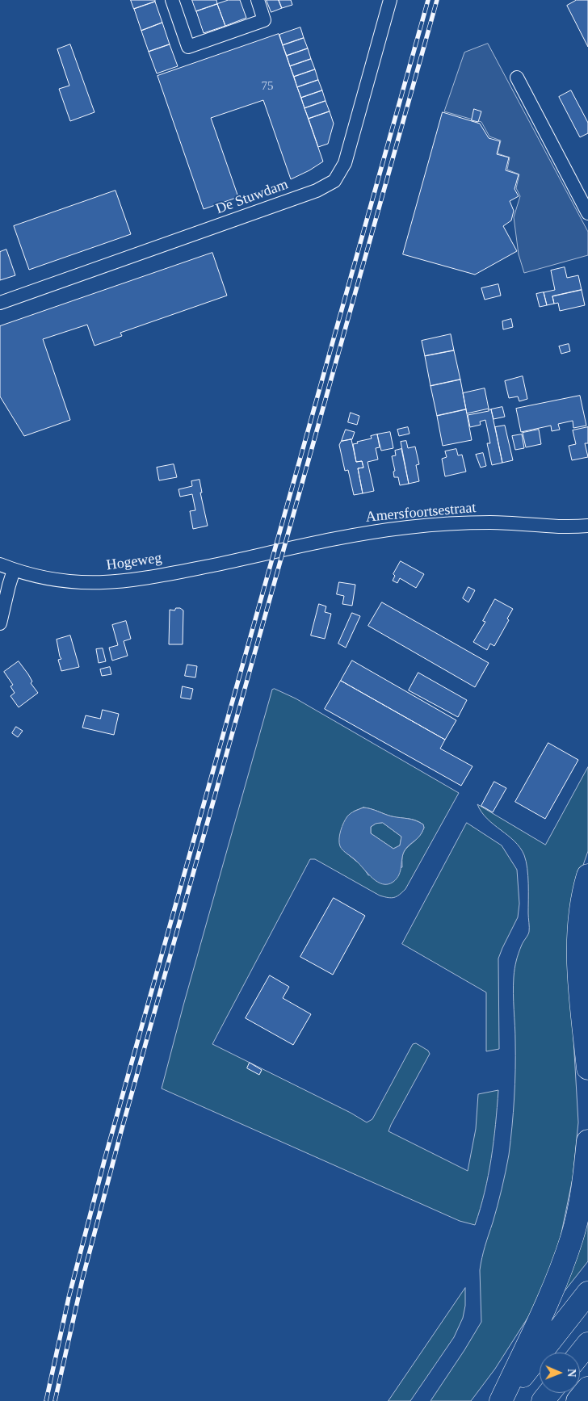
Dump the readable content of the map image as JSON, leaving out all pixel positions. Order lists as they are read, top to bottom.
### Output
{
  "streets": {
    "street": ["De Stuwdam", "Amersfoortsestraat", "Hogeweg"]
  },
  "crossings": [
    ["Amersfoortsestraat", "Hogeweg"]
  ],
  "house_numbers": ["75"],
  "north": "right"
}
